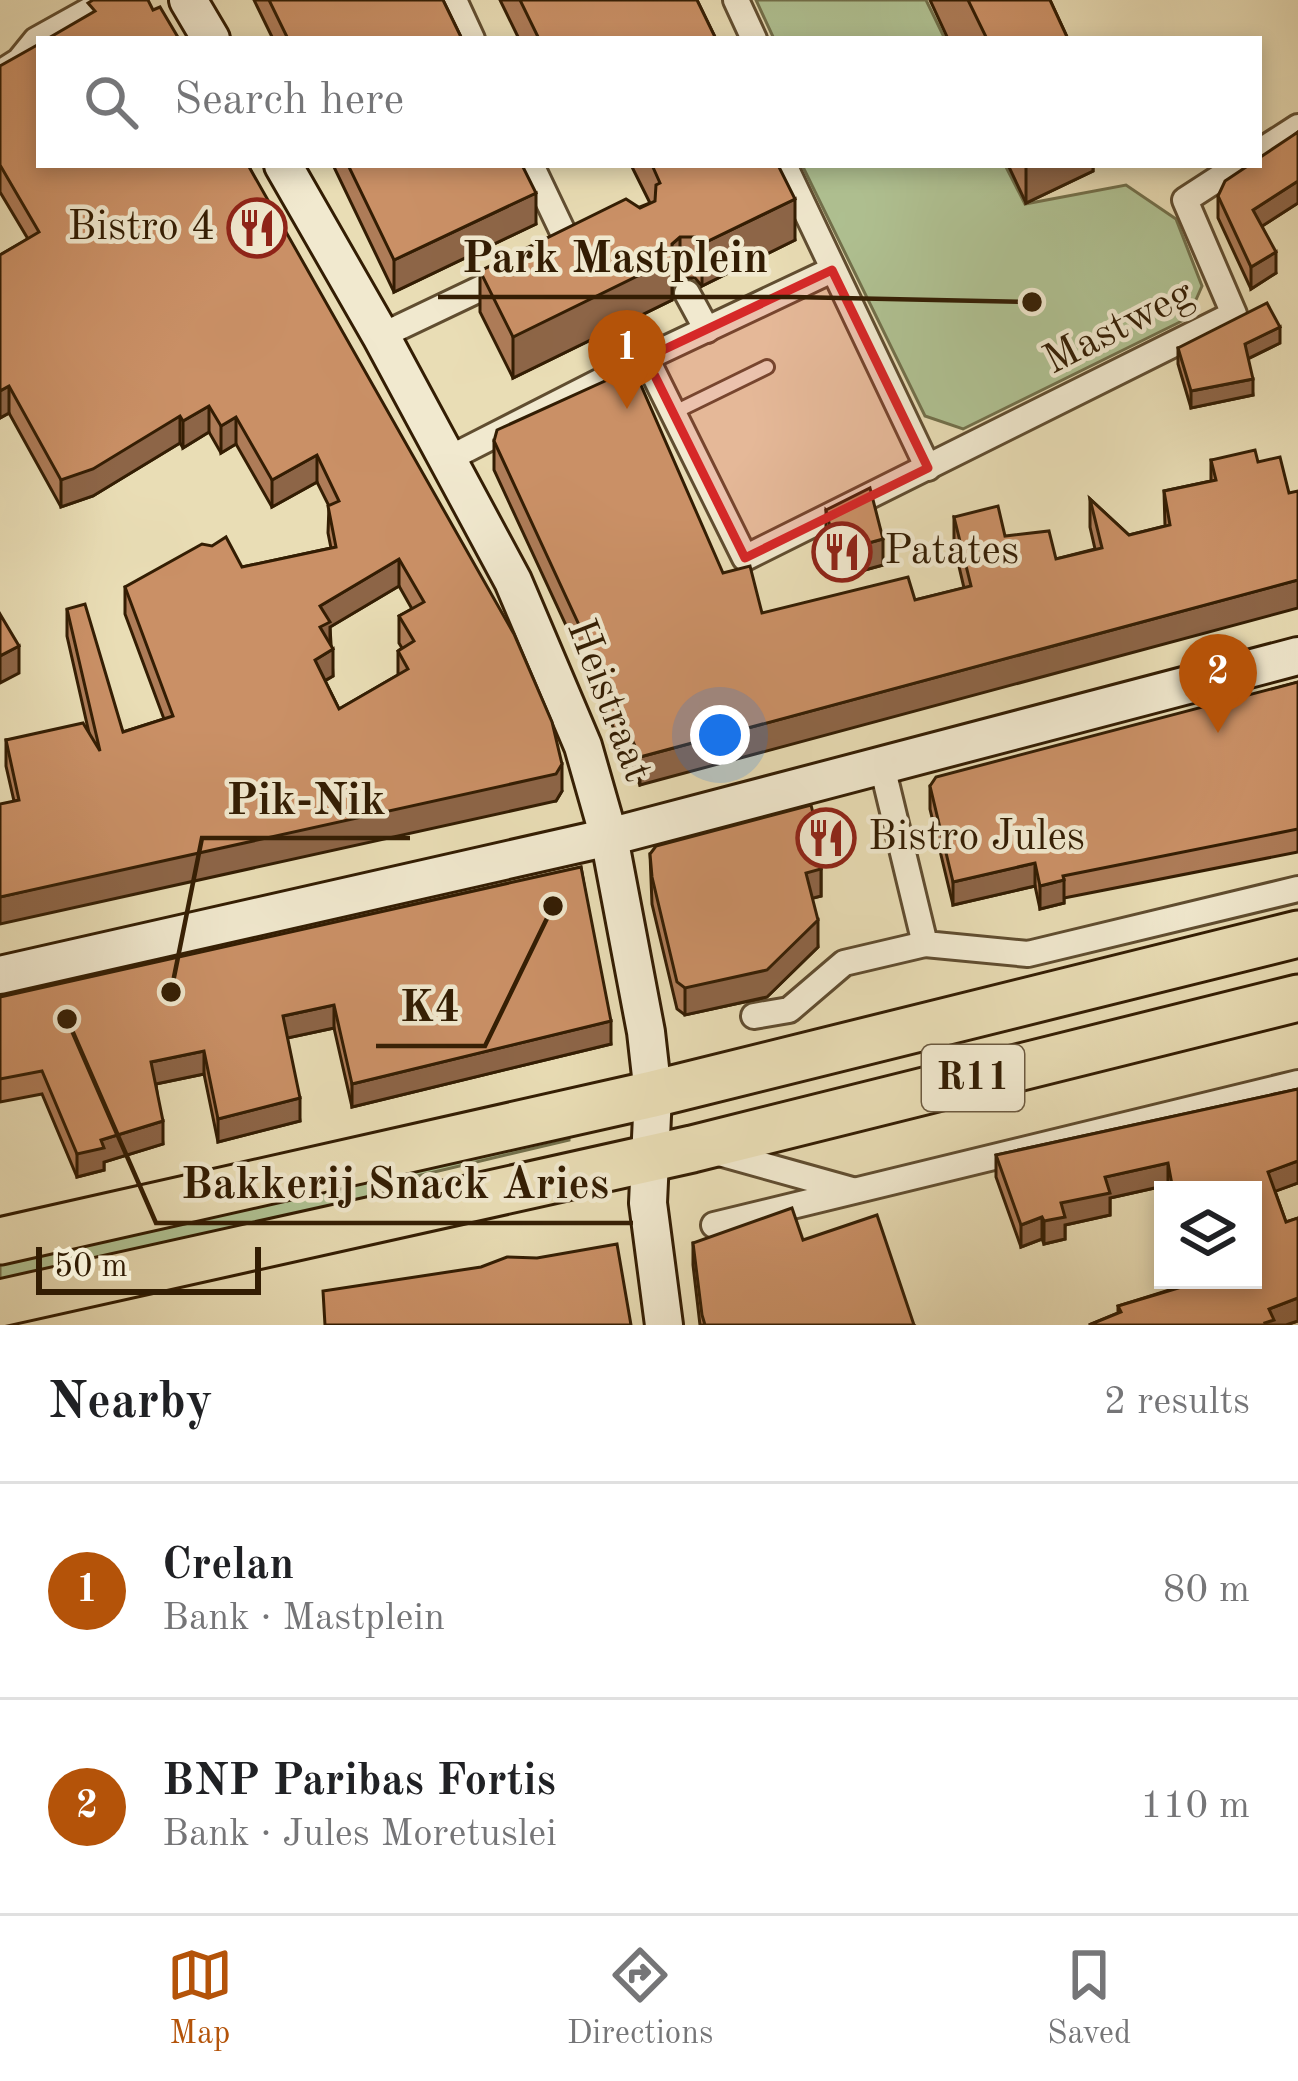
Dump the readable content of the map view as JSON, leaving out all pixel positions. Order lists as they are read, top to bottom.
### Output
{
  "streets": {
    "highway": ["R11"],
    "street": ["Mastweg", "Heistraat"]
  },
  "crossings": [
    ["Heistraat", "R11"]
  ],
  "places": {
    "restaurant": ["Bistro 4", "Patates", "Bistro Jules"],
    "other": [
      "Park Mastplein",
      "K4",
      "Pik-Nik",
      "Bakkerij Snack Aries"
    ]
  },
  "scale_bar": "50 m",
  "page": {
    "search": "Search here",
    "pins": ["1", "2"],
    "scale": "50 m",
    "heading": ["Nearby", "2 results"],
    "list": [
      {
        "mark": "1",
        "name": "Crelan",
        "note": "Bank · Mastplein",
        "value": "80 m"
      },
      {
        "mark": "2",
        "name": "BNP Paribas Fortis",
        "note": "Bank · Jules Moretuslei",
        "value": "110 m"
      }
    ],
    "nav": ["Map", "Directions", "Saved"]
  }
}
